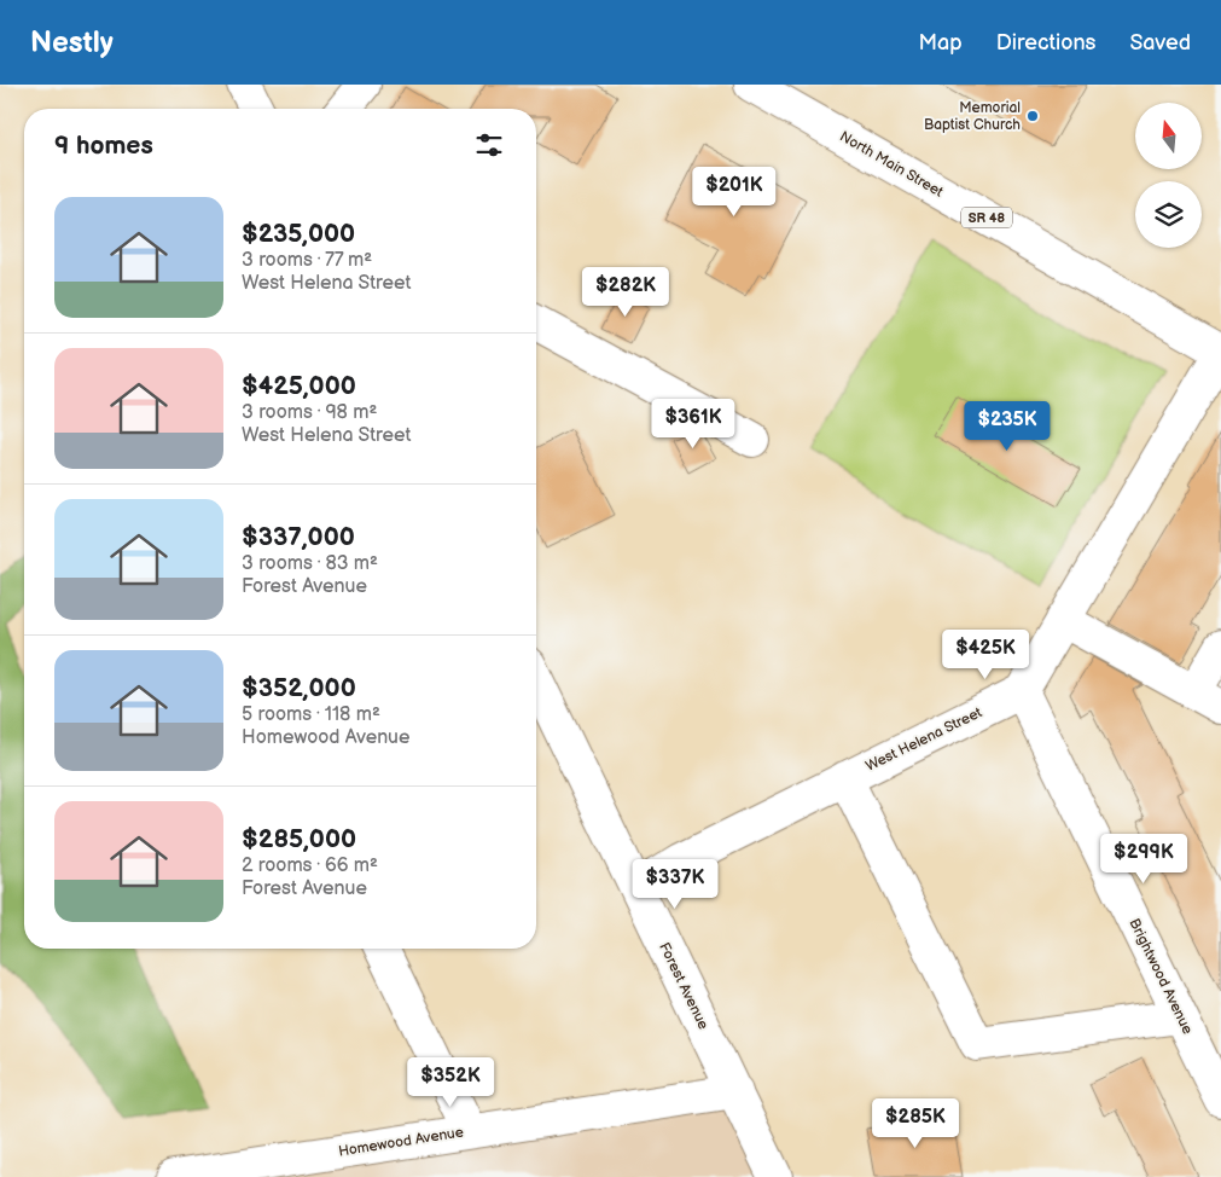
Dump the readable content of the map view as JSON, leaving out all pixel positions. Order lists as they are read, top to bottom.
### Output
{
  "streets": {
    "street": [
      "North Main Street",
      "SR 48",
      "West Helena Street",
      "Brightwood Avenue",
      "Forest Avenue",
      "Homewood Avenue"
    ]
  },
  "crossings": [
    ["West Helena Street", "Brightwood Avenue"],
    ["West Helena Street", "Forest Avenue"],
    ["Forest Avenue", "Homewood Avenue"]
  ],
  "places": ["Memorial Baptist Church"],
  "north": "top",
  "page": {
    "header": "Nestly",
    "nav": ["Map", "Directions", "Saved"],
    "heading": "9 homes",
    "price": [
      "$201K",
      "$282K",
      "$361K",
      "$235K",
      "$425K",
      "$299K",
      "$337K",
      "$352K",
      "$285K"
    ],
    "list": [
      {
        "name": "$235,000",
        "note": "3 rooms · 77 m² · West Helena Street"
      },
      {
        "name": "$425,000",
        "note": "3 rooms · 98 m² · West Helena Street"
      },
      {
        "name": "$337,000",
        "note": "3 rooms · 83 m² · Forest Avenue"
      },
      {
        "name": "$352,000",
        "note": "5 rooms · 118 m² · Homewood Avenue"
      },
      {
        "name": "$285,000",
        "note": "2 rooms · 66 m² · Forest Avenue"
      }
    ]
  }
}
